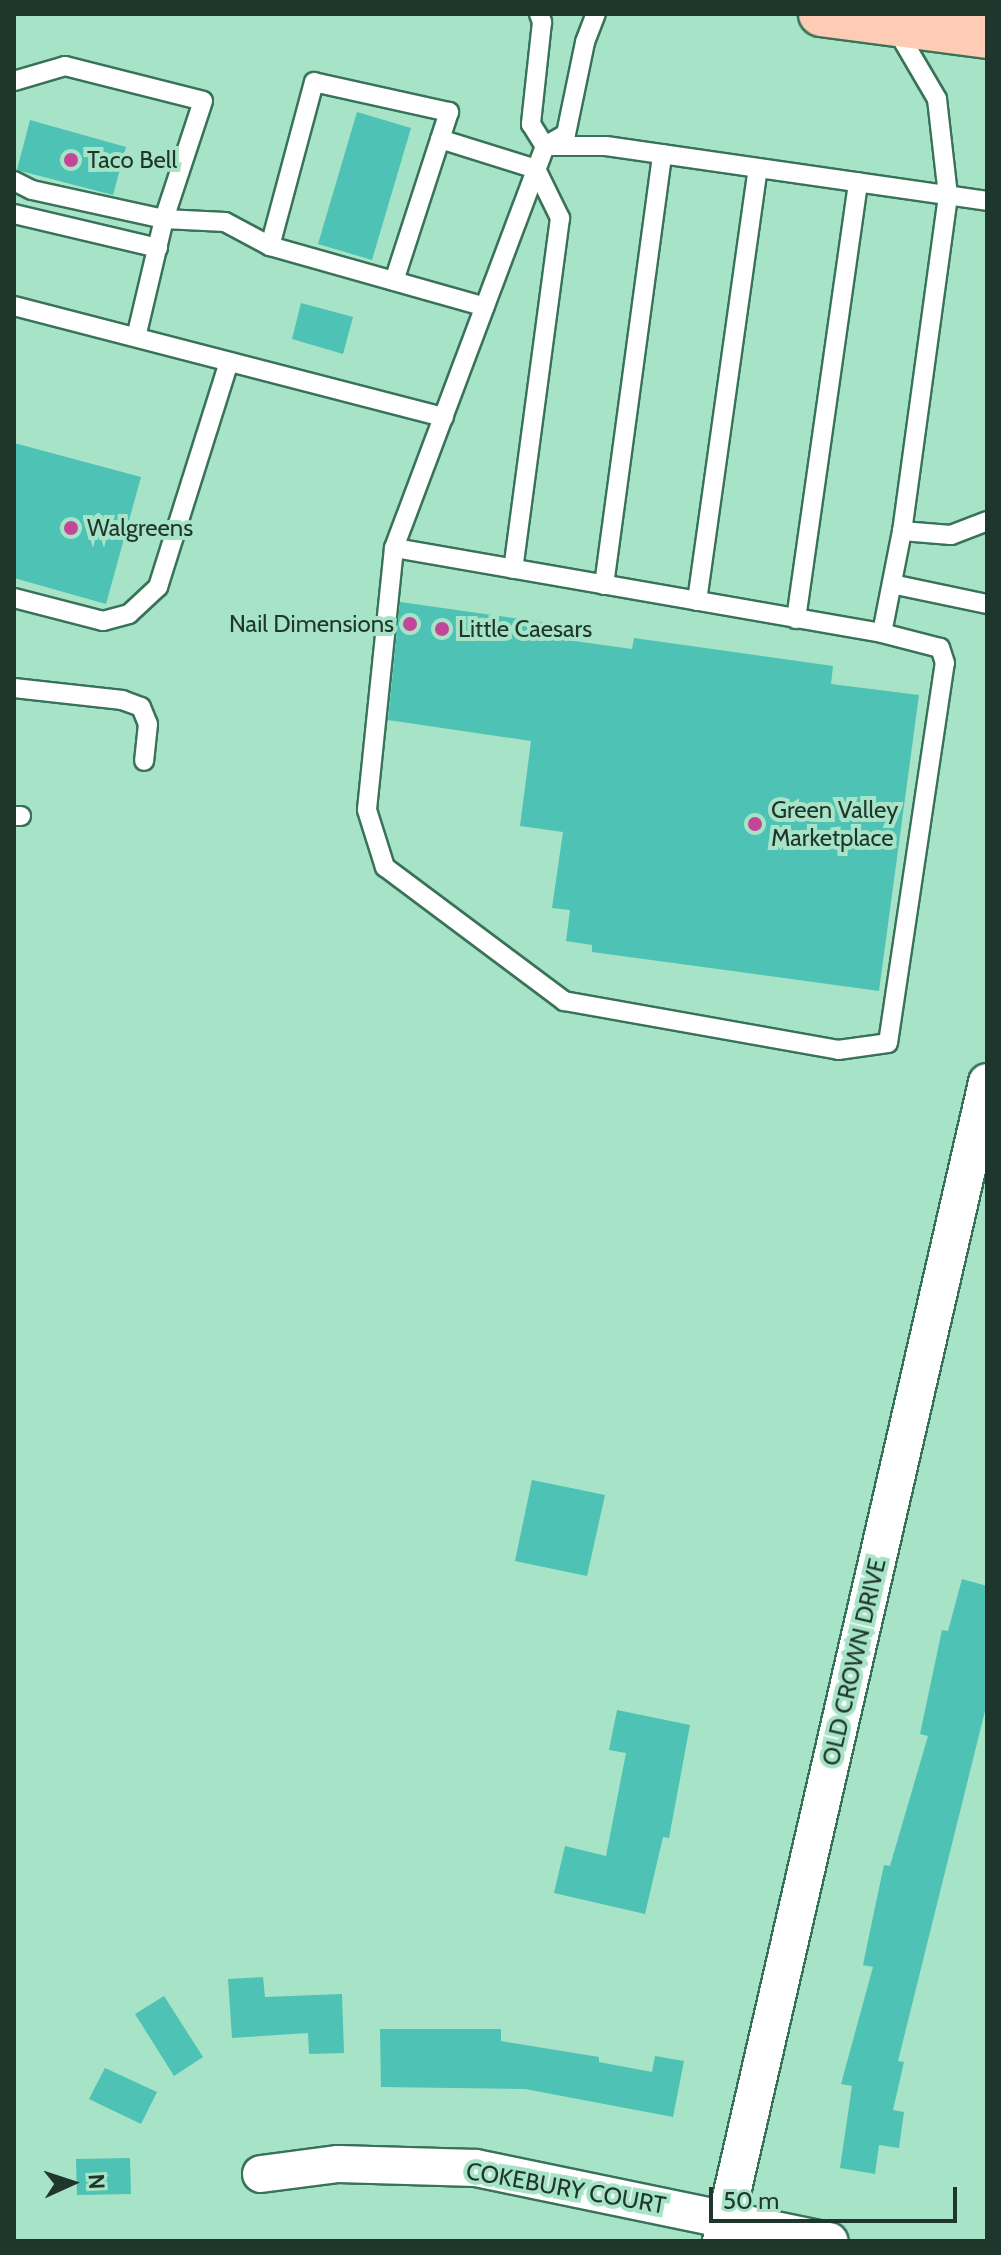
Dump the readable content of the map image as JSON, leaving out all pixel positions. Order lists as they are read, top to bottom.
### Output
{
  "streets": {
    "street": ["OLD CROWN DRIVE", "COKEBURY COURT"]
  },
  "crossings": [
    ["OLD CROWN DRIVE", "COKEBURY COURT"]
  ],
  "places": [
    "Taco Bell",
    "Walgreens",
    "Nail Dimensions",
    "Little Caesars",
    "Green Valley Marketplace"
  ],
  "scale_bar": "50 m",
  "north": "right"
}
